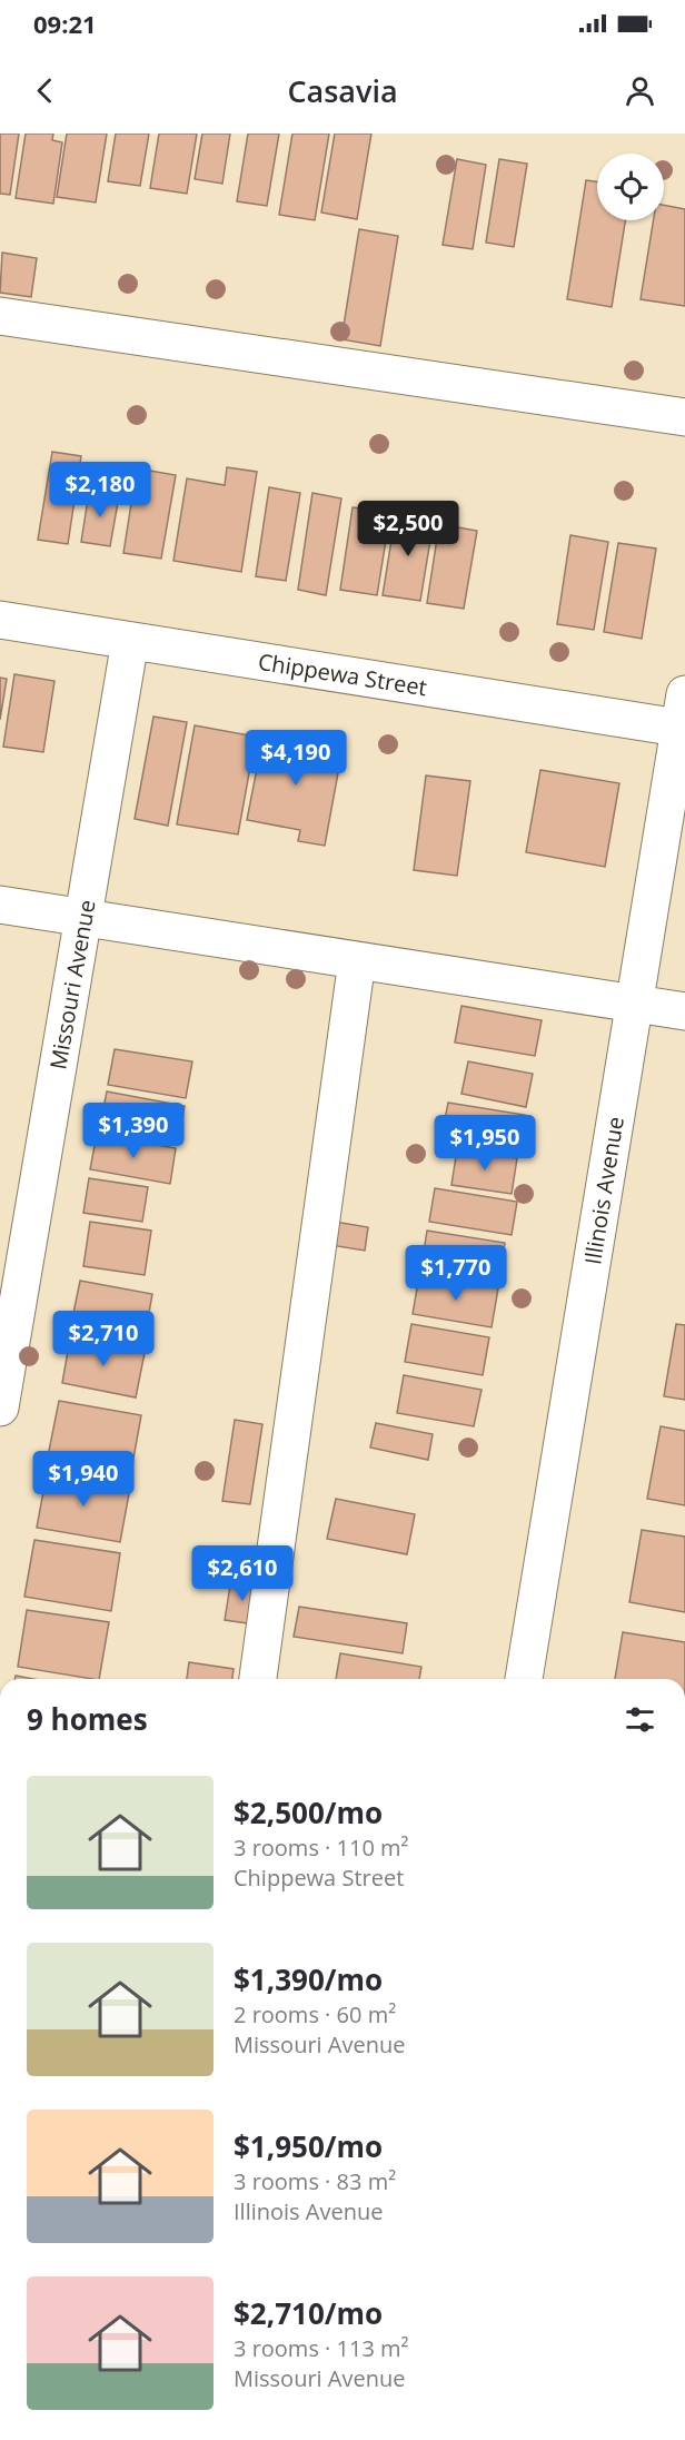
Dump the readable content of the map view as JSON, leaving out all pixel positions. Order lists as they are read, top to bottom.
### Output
{
  "streets": {
    "street": ["Chippewa Street", "Missouri Avenue", "Illinois Avenue"]
  },
  "crossings": [
    ["Chippewa Street", "Missouri Avenue"],
    ["Chippewa Street", "Illinois Avenue"]
  ],
  "page": {
    "status": "09:21",
    "header": "Casavia",
    "price": [
      "$2,180",
      "$2,500",
      "$4,190",
      "$1,390",
      "$1,950",
      "$1,770",
      "$2,710",
      "$1,940",
      "$2,610"
    ],
    "heading": "9 homes",
    "list": [
      {
        "name": "$2,500/mo",
        "note": "3 rooms · 110 m² · Chippewa Street"
      },
      {
        "name": "$1,390/mo",
        "note": "2 rooms · 60 m² · Missouri Avenue"
      },
      {
        "name": "$1,950/mo",
        "note": "3 rooms · 83 m² · Illinois Avenue"
      },
      {
        "name": "$2,710/mo",
        "note": "3 rooms · 113 m² · Missouri Avenue"
      }
    ]
  }
}
